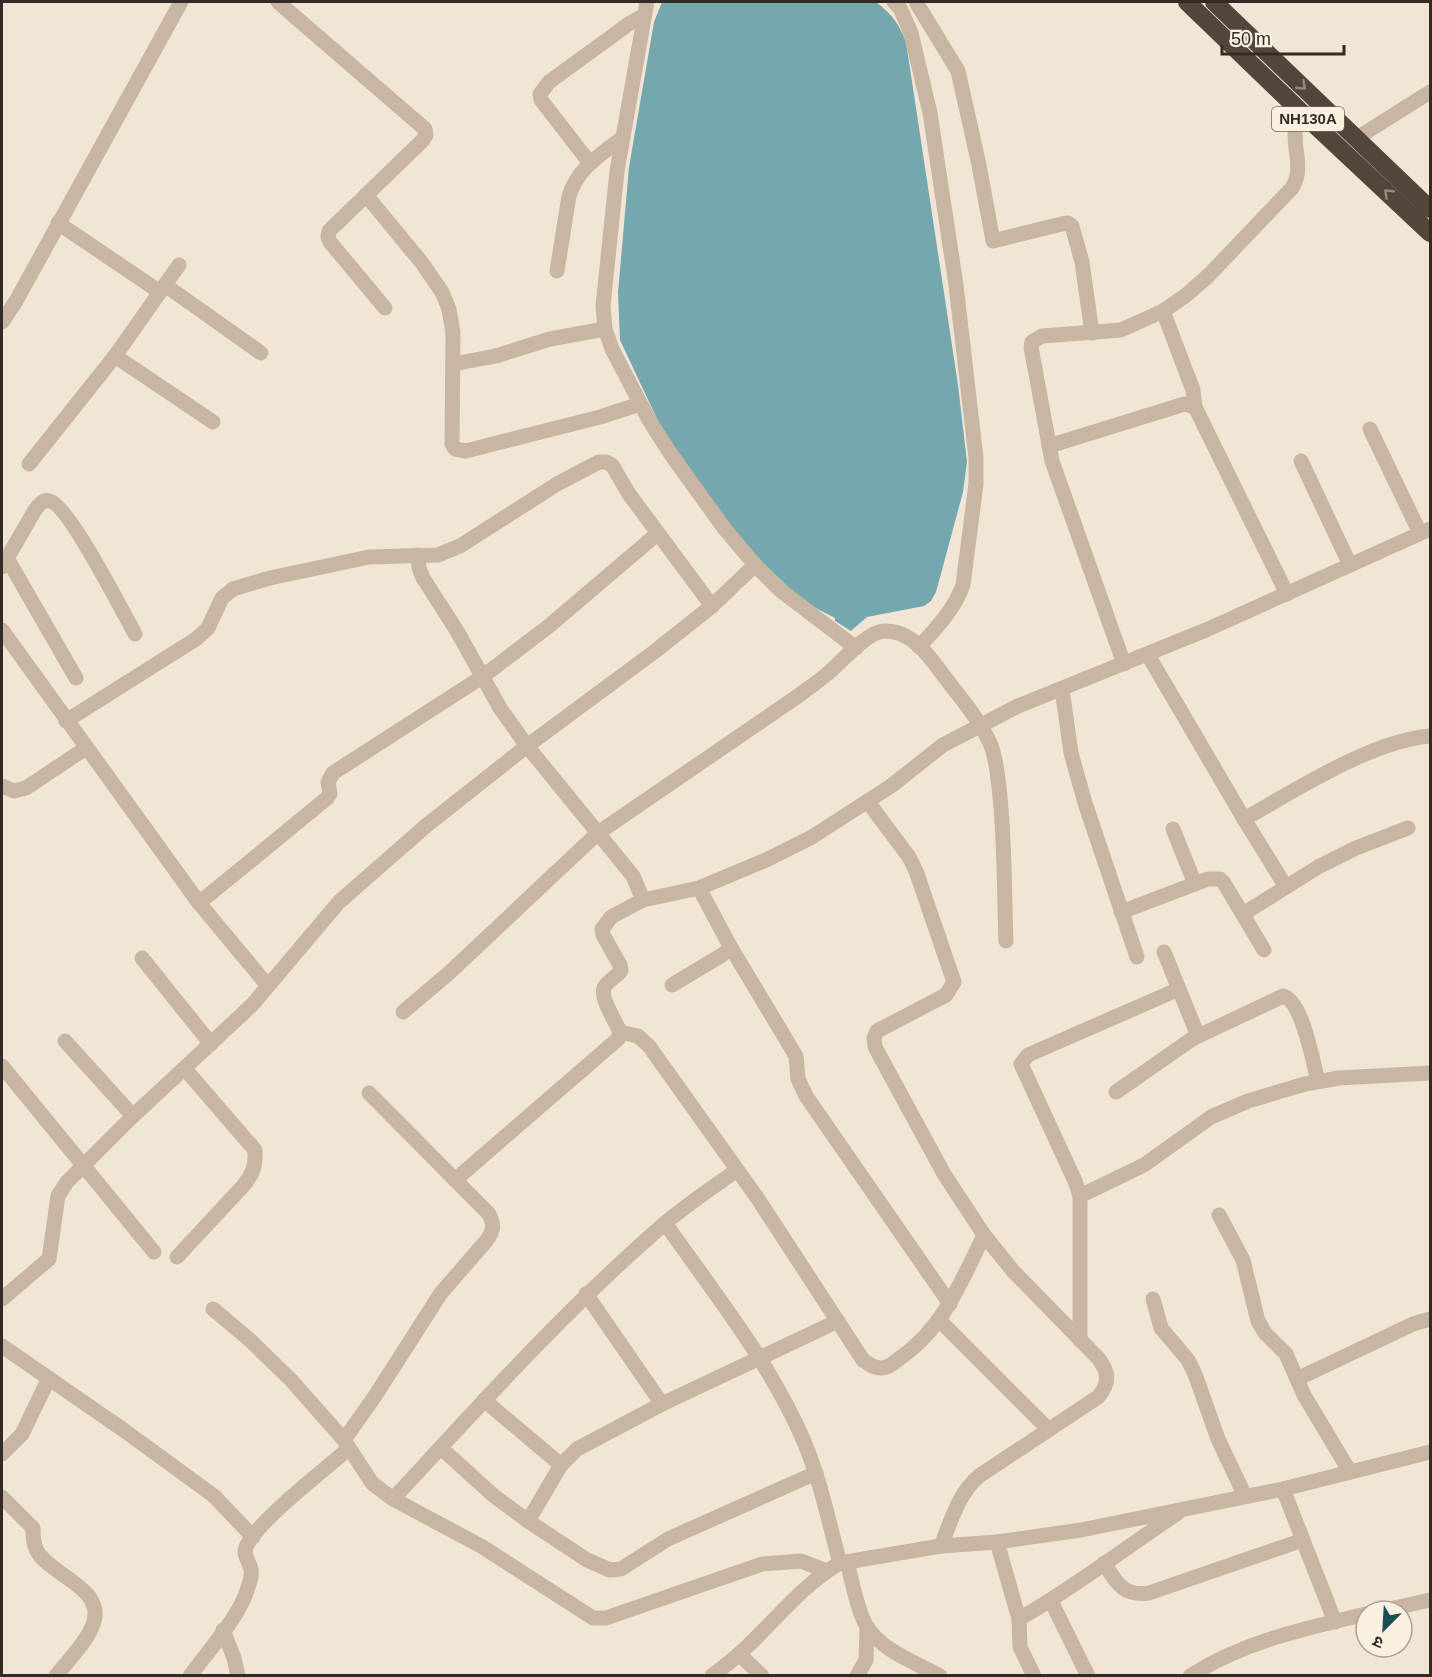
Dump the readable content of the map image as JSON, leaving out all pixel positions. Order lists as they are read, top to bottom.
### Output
{
  "streets": {
    "highway": ["NH130A"]
  },
  "scale_bar": "50 m",
  "north": "bottom left"
}
